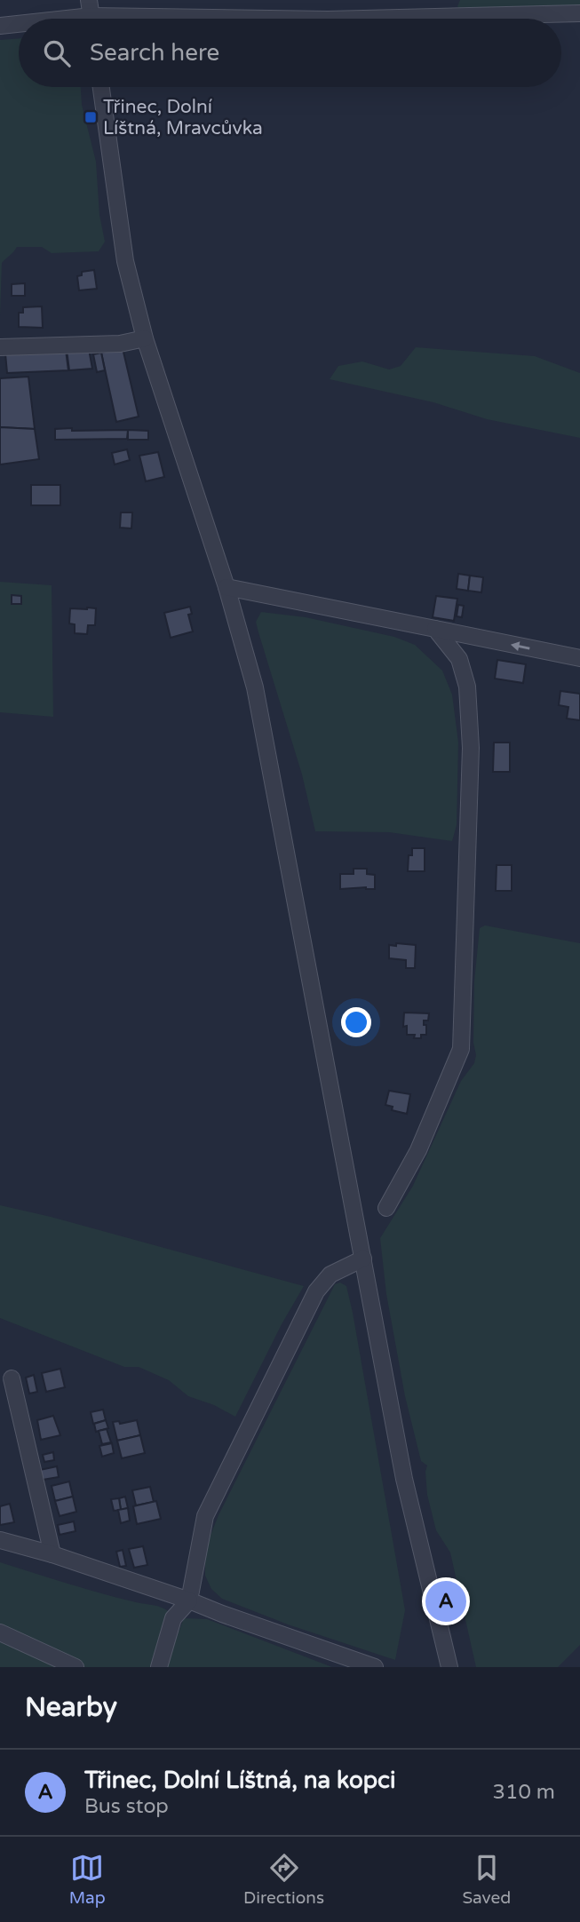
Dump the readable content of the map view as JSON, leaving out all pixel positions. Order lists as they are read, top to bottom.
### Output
{
  "places": {
    "transit": ["Třinec, Dolní Líštná, Mravcůvka"]
  },
  "page": {
    "search": "Search here",
    "pins": "A",
    "heading": "Nearby",
    "list": [
      {
        "mark": "A",
        "name": "Třinec, Dolní Líštná, na kopci",
        "note": "Bus stop",
        "value": "310 m"
      }
    ],
    "nav": ["Map", "Directions", "Saved"]
  }
}
